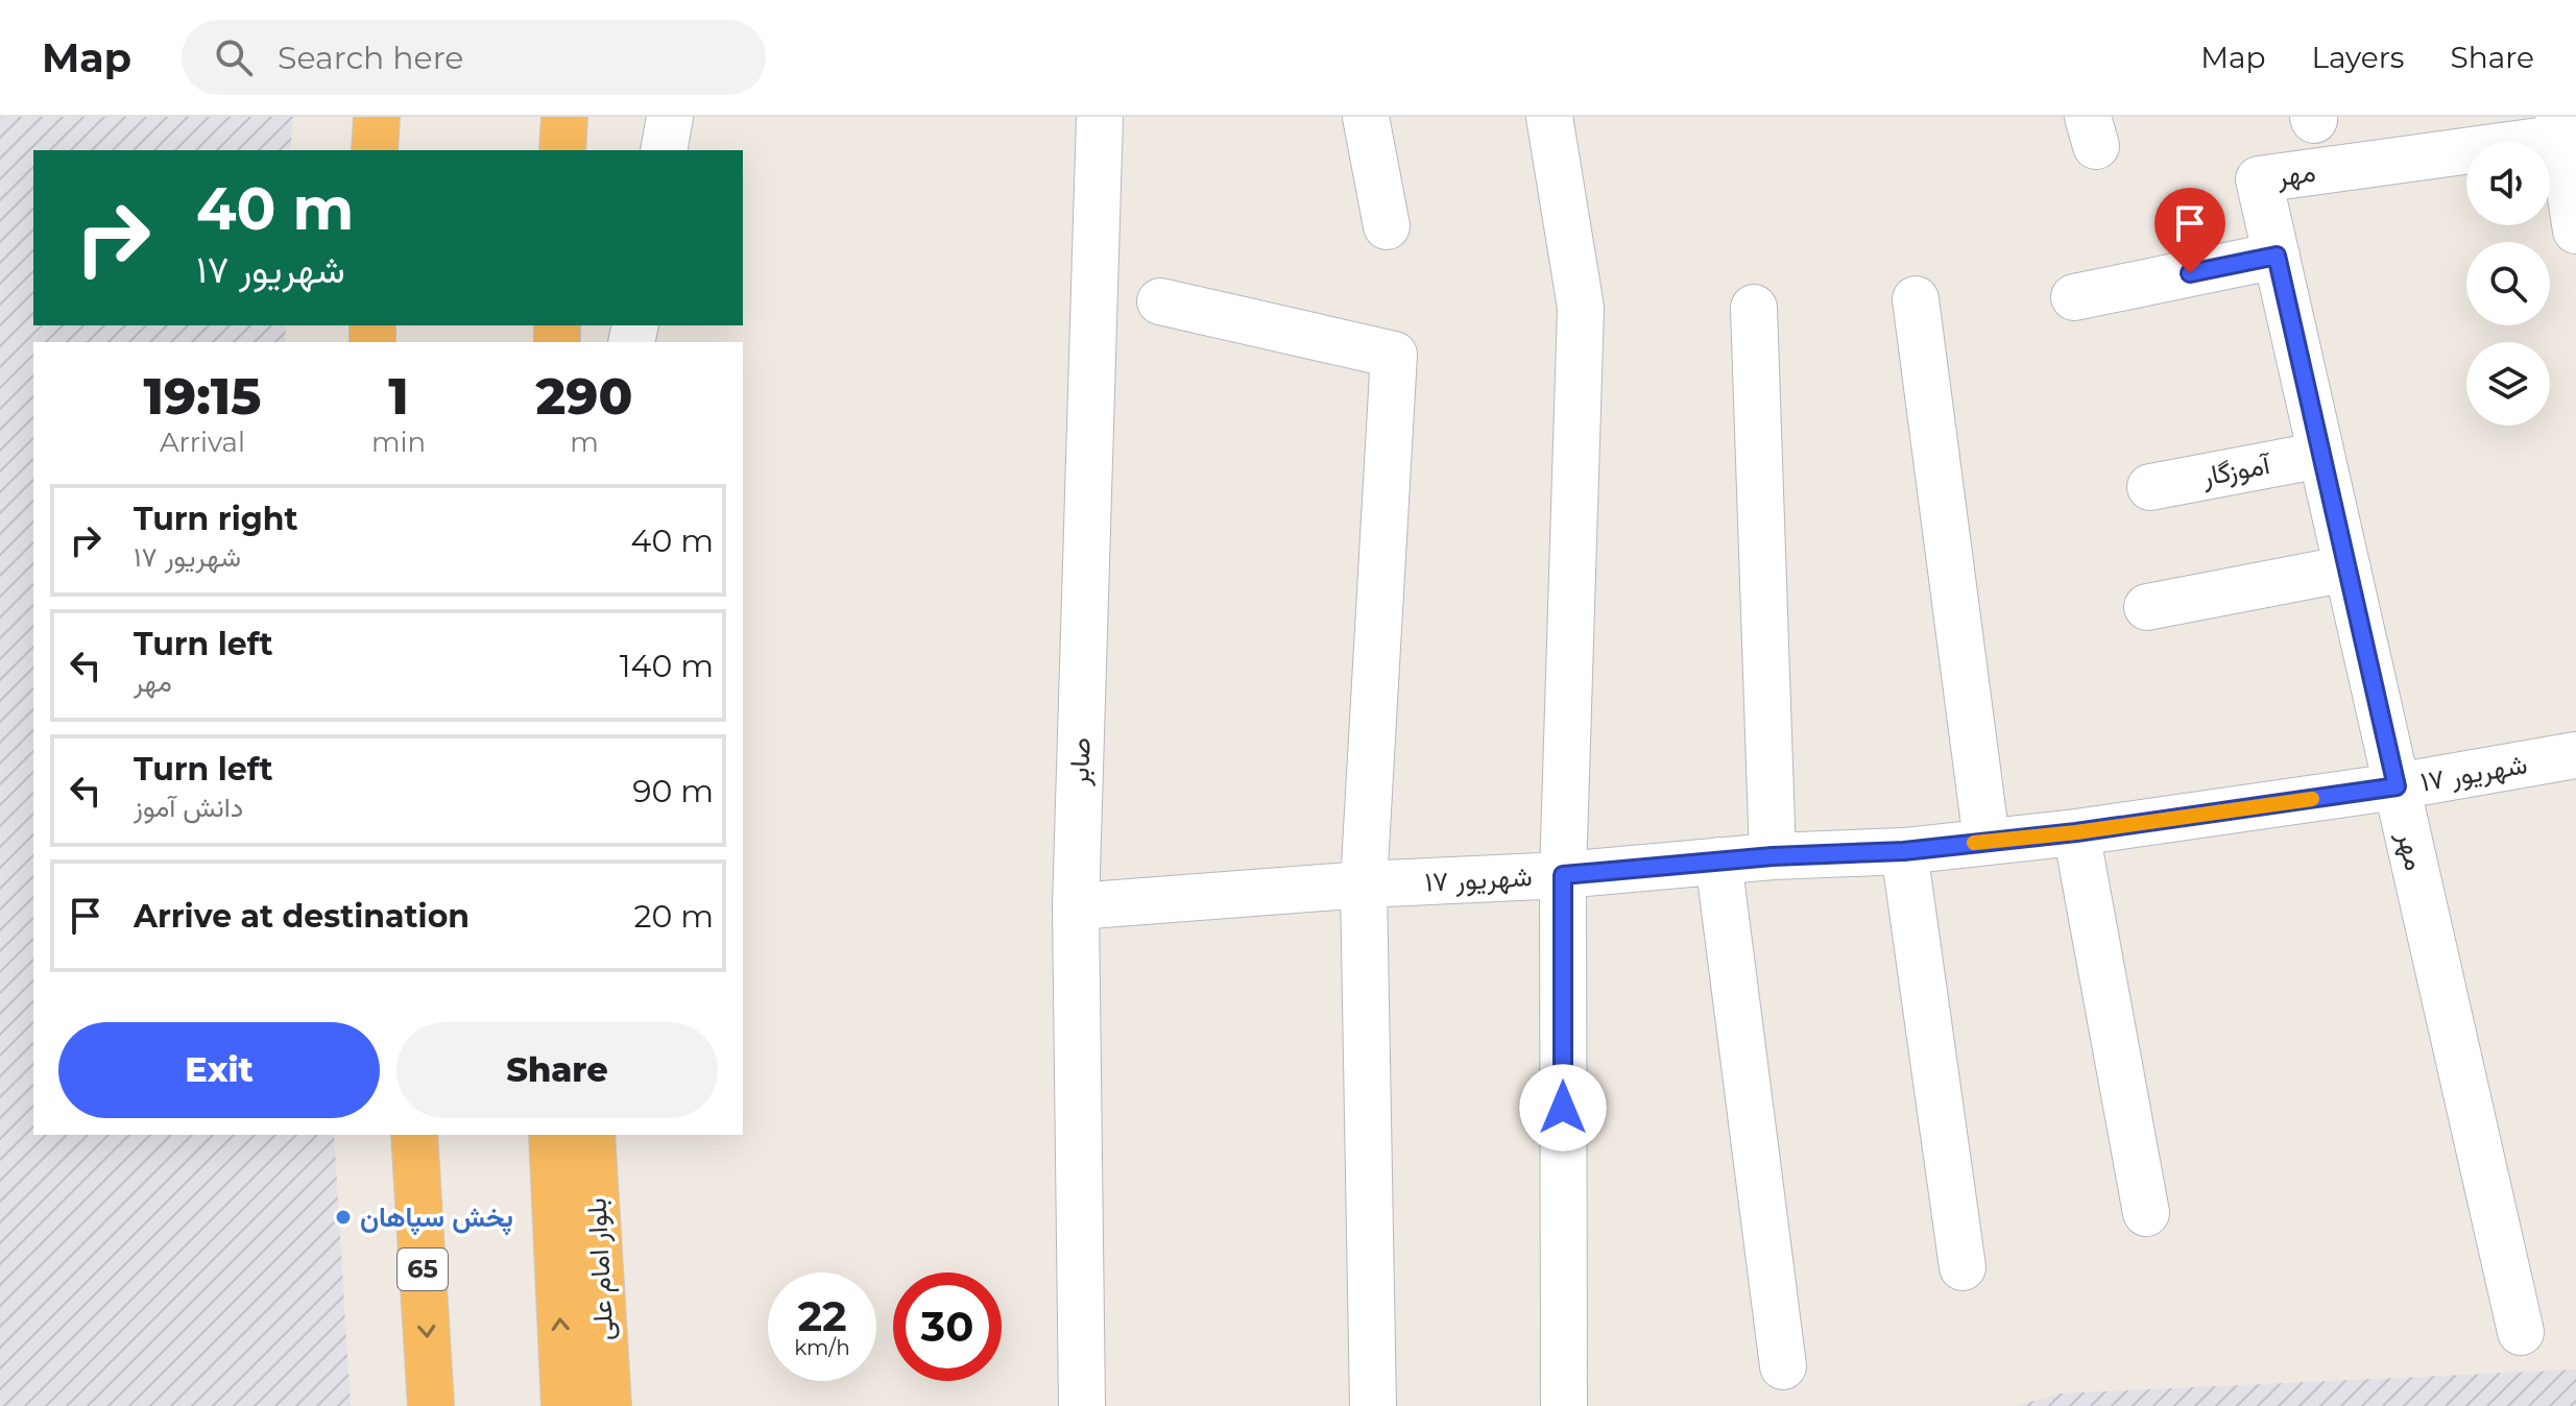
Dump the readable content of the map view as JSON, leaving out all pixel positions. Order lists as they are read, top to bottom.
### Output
{
  "streets": {
    "highway": ["65", "بلوار امام علی"],
    "street": [
      "مهر",
      "آموزگار",
      "صابر",
      "۱۷ شهریور"
    ]
  },
  "crossings": [
    ["مهر", "آموزگار"],
    ["مهر", "۱۷ شهریور"],
    ["صابر", "۱۷ شهریور"]
  ],
  "places": ["پخش سپاهان"],
  "page": {
    "header": "Map",
    "search": "Search here",
    "nav": ["Map", "Layers", "Share"],
    "turn": ["40 m", "۱۷ شهریور"],
    "eta": [
      "19:15",
      "Arrival",
      "1",
      "min",
      "290",
      "m"
    ],
    "list": [
      {
        "name": "Turn right",
        "note": "۱۷ شهریور",
        "value": "40 m"
      },
      {
        "name": "Turn left",
        "note": "مهر",
        "value": "140 m"
      },
      {
        "name": "Turn left",
        "note": "دانش آموز",
        "value": "90 m"
      },
      {
        "name": "Arrive at destination",
        "value": "20 m"
      }
    ],
    "buttons": ["Exit", "Share"],
    "speed": "22 km/h",
    "limit": "30"
  }
}
